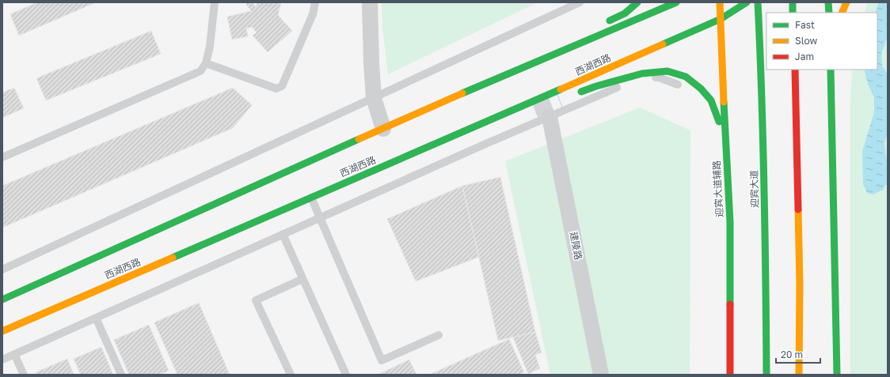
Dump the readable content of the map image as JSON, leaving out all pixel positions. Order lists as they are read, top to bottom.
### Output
{
  "streets": {
    "main road": ["西湖西路", "迎宾大道辅路", "迎宾大道"],
    "street": ["建陵路"]
  },
  "crossings": [
    ["西湖西路", "迎宾大道辅路"]
  ],
  "legend": ["Fast", "Slow", "Jam"],
  "scale_bar": "20 m"
}
